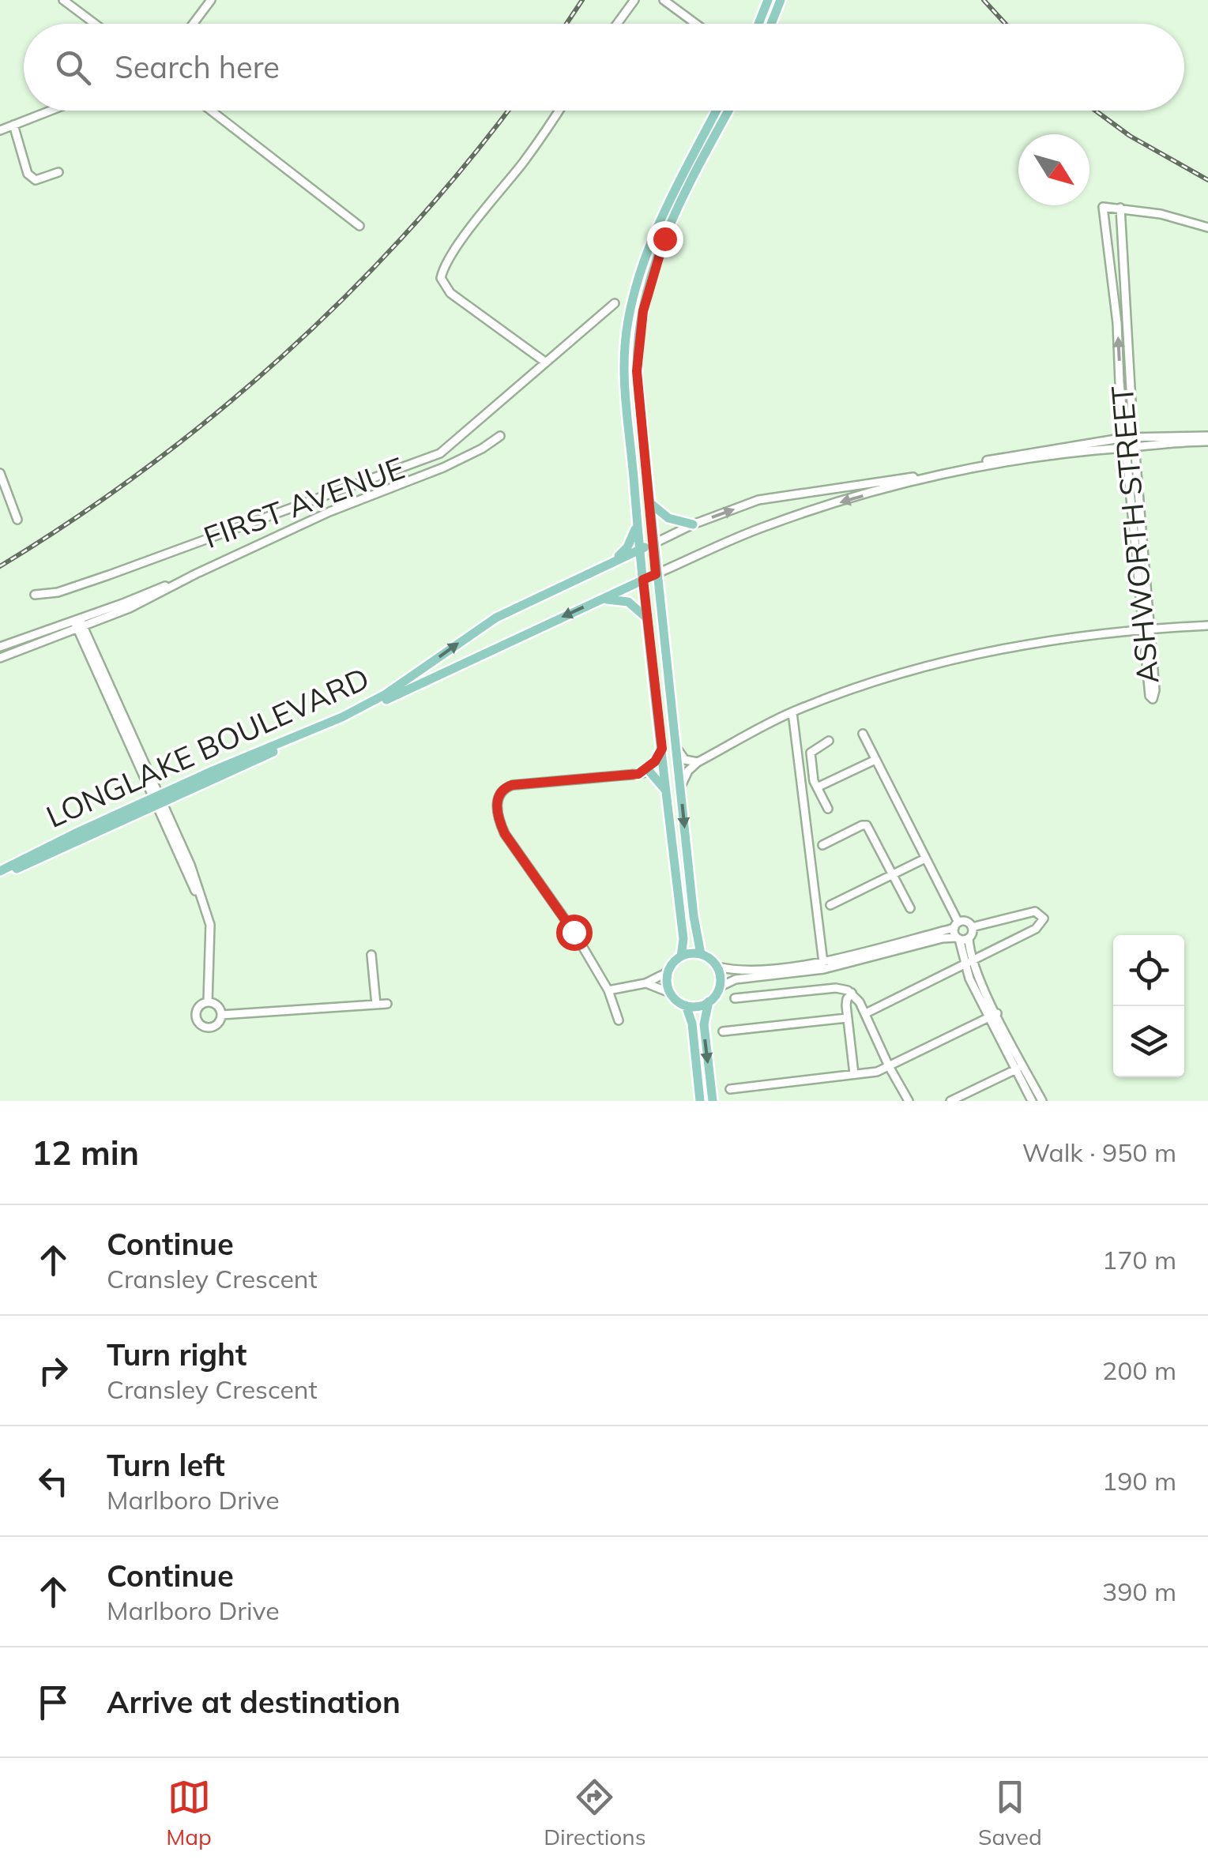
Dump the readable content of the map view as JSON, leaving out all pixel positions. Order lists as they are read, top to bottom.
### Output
{
  "streets": {
    "main road": ["LONGLAKE BOULEVARD"],
    "street": ["FIRST AVENUE", "ASHWORTH STREET"]
  },
  "north": "bottom right",
  "page": {
    "search": "Search here",
    "heading": ["12 min", "Walk · 950 m"],
    "list": [
      ["Continue", "Cransley Crescent", "170 m"],
      ["Turn right", "Cransley Crescent", "200 m"],
      ["Turn left", "Marlboro Drive", "190 m"],
      ["Continue", "Marlboro Drive", "390 m"],
      "Arrive at destination"
    ],
    "nav": ["Map", "Directions", "Saved"]
  }
}
